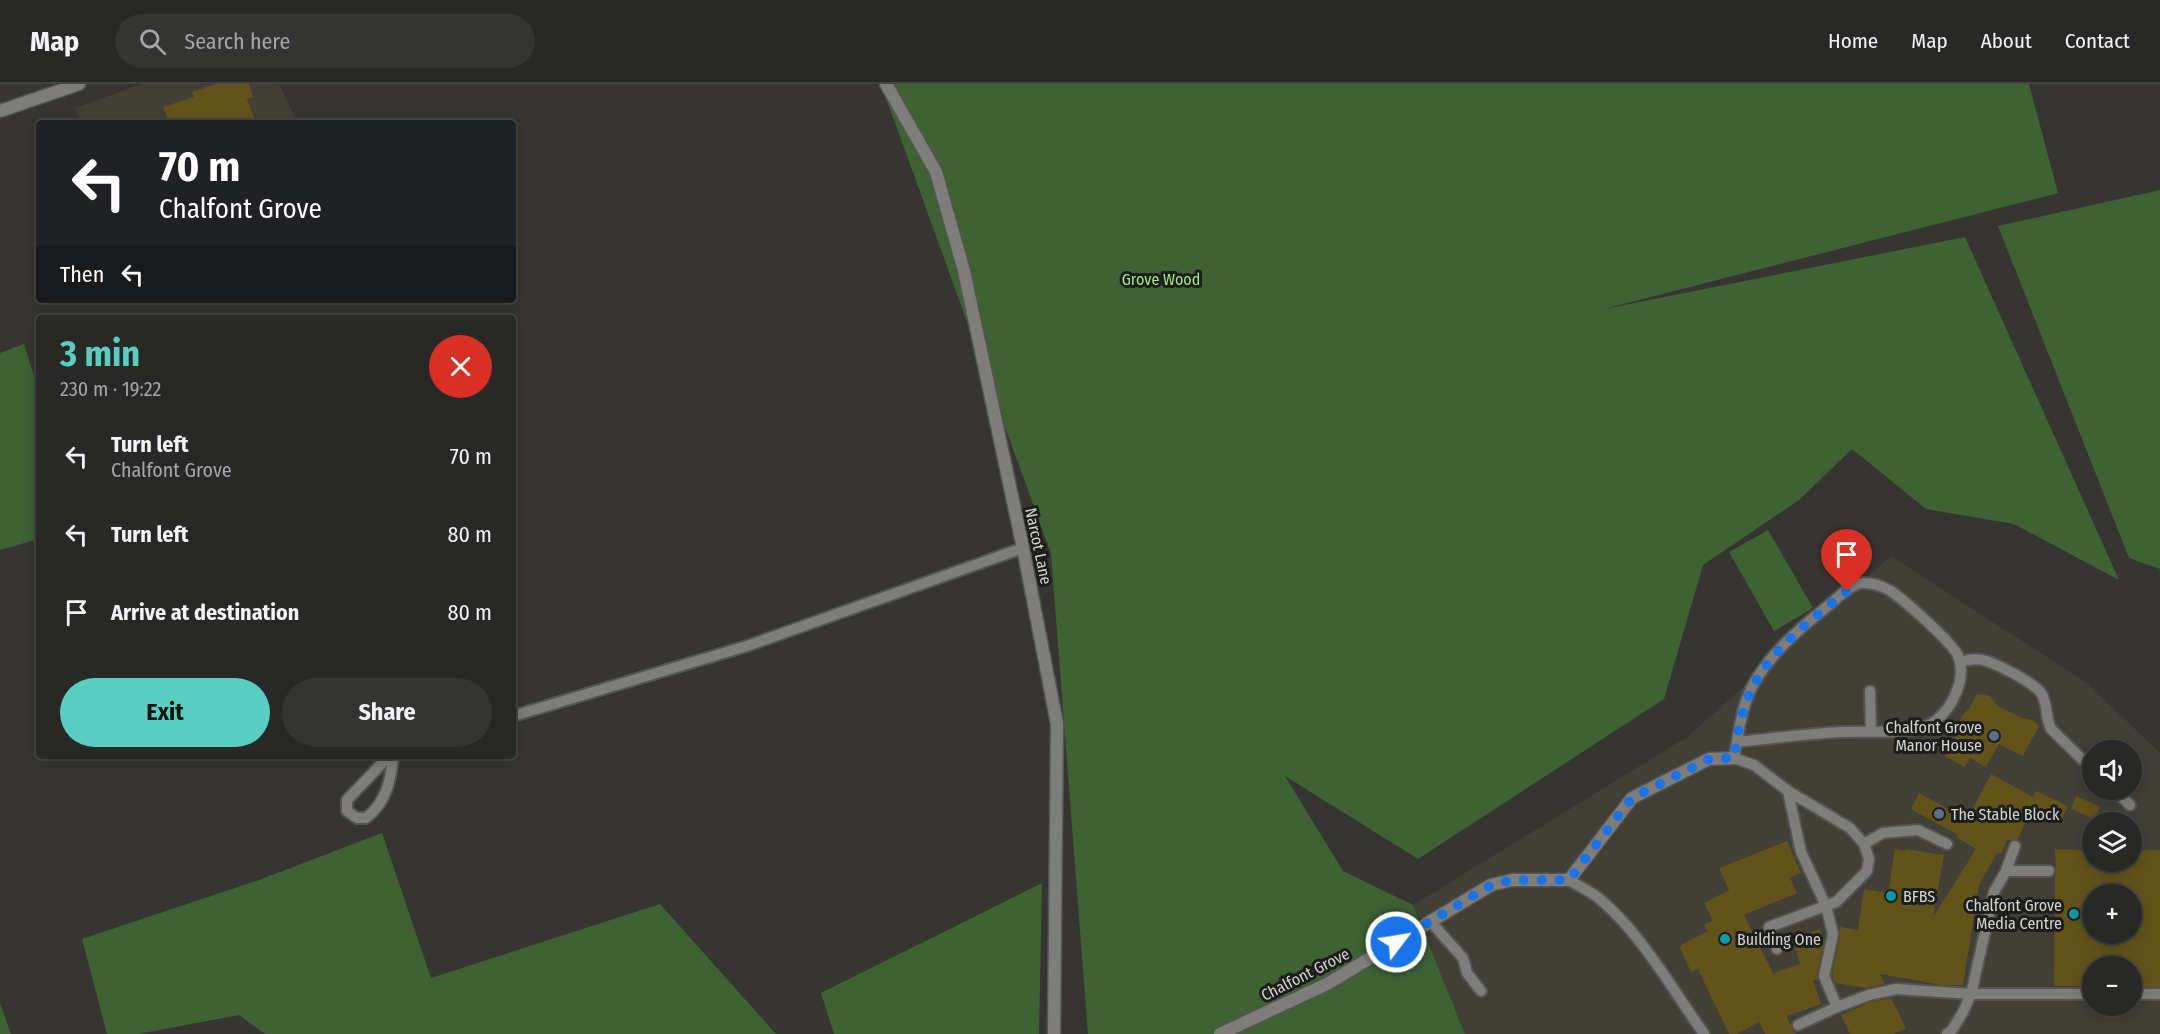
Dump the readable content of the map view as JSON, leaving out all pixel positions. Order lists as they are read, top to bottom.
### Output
{
  "streets": {
    "street": ["Narcot Lane", "Chalfont Grove"]
  },
  "parks": ["Grove Wood"],
  "places": [
    "Chalfont Grove Manor House",
    "The Stable Block",
    "BFBS",
    "Chalfont Grove Media Centre",
    "Building One"
  ],
  "page": {
    "header": "Map",
    "search": "Search here",
    "nav": [
      "Home",
      "Map",
      "About",
      "Contact"
    ],
    "turn": ["70 m", "Chalfont Grove"],
    "then": "Then",
    "heading": ["3 min", "230 m · 19:22"],
    "list": [
      {
        "name": "Turn left",
        "note": "Chalfont Grove",
        "value": "70 m"
      },
      {
        "name": "Turn left",
        "value": "80 m"
      },
      {
        "name": "Arrive at destination",
        "value": "80 m"
      }
    ],
    "buttons": ["Exit", "Share"],
    "map_buttons": ["+", "−"]
  }
}
